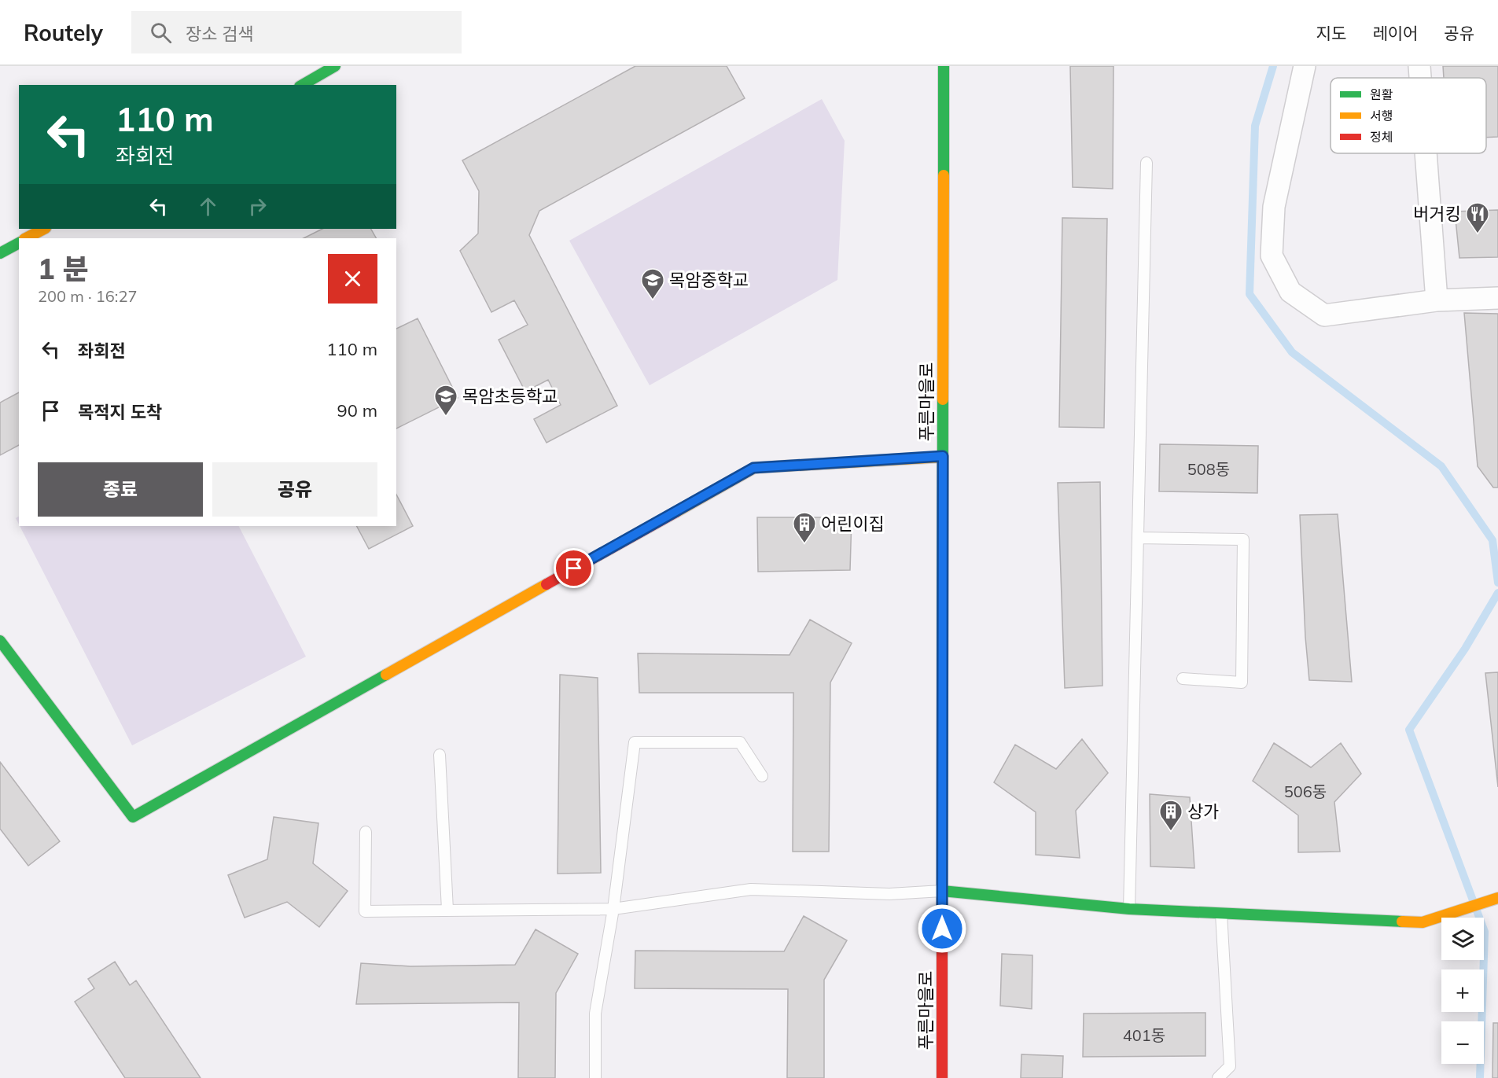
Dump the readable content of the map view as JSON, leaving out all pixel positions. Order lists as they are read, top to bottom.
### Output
{
  "streets": {
    "street": ["푸른마을로"]
  },
  "places": {
    "restaurant": ["버거킹"],
    "school or university": ["목암중학교", "목암초등학교"],
    "building": ["어린이집", "상가"]
  },
  "house_numbers": ["508동", "506동", "401동"],
  "legend": ["원활", "서행", "정체"],
  "page": {
    "header": "Routely",
    "search": "장소 검색",
    "nav": ["지도", "레이어", "공유"],
    "turn": ["110 m", "좌회전"],
    "heading": ["1 분", "200 m · 16:27"],
    "list": [
      {
        "name": "좌회전",
        "value": "110 m"
      },
      {
        "name": "목적지 도착",
        "value": "90 m"
      }
    ],
    "buttons": ["종료", "공유"],
    "map_buttons": ["+", "−"]
  }
}
